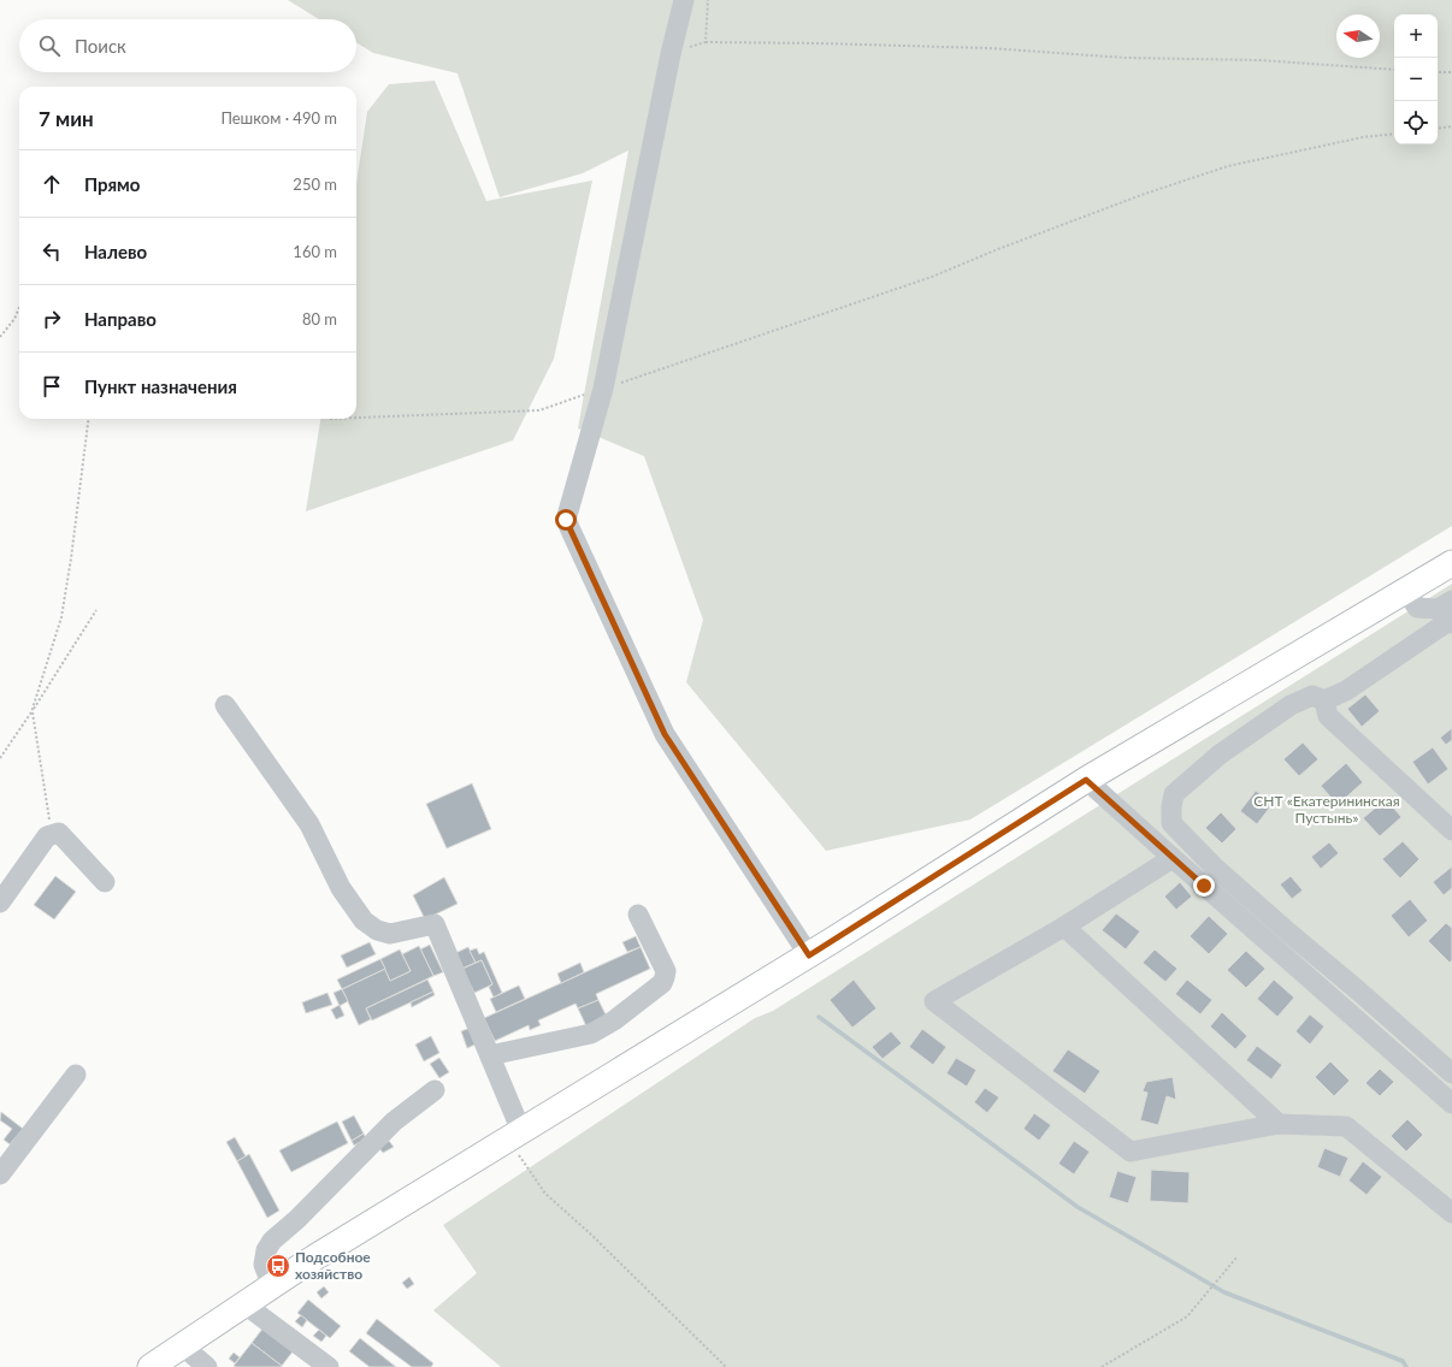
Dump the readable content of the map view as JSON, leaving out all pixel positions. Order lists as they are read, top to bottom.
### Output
{
  "parks": ["СНТ «Екатерининская Пустынь»"],
  "places": {
    "bus stop": ["Подсобное хозяйство"]
  },
  "north": "left",
  "page": {
    "map_buttons": ["+", "−"],
    "search": "Поиск",
    "heading": ["7 мин", "Пешком · 490 m"],
    "list": [
      ["Прямо", "250 m"],
      ["Налево", "160 m"],
      ["Направо", "80 m"],
      "Пункт назначения"
    ]
  }
}
